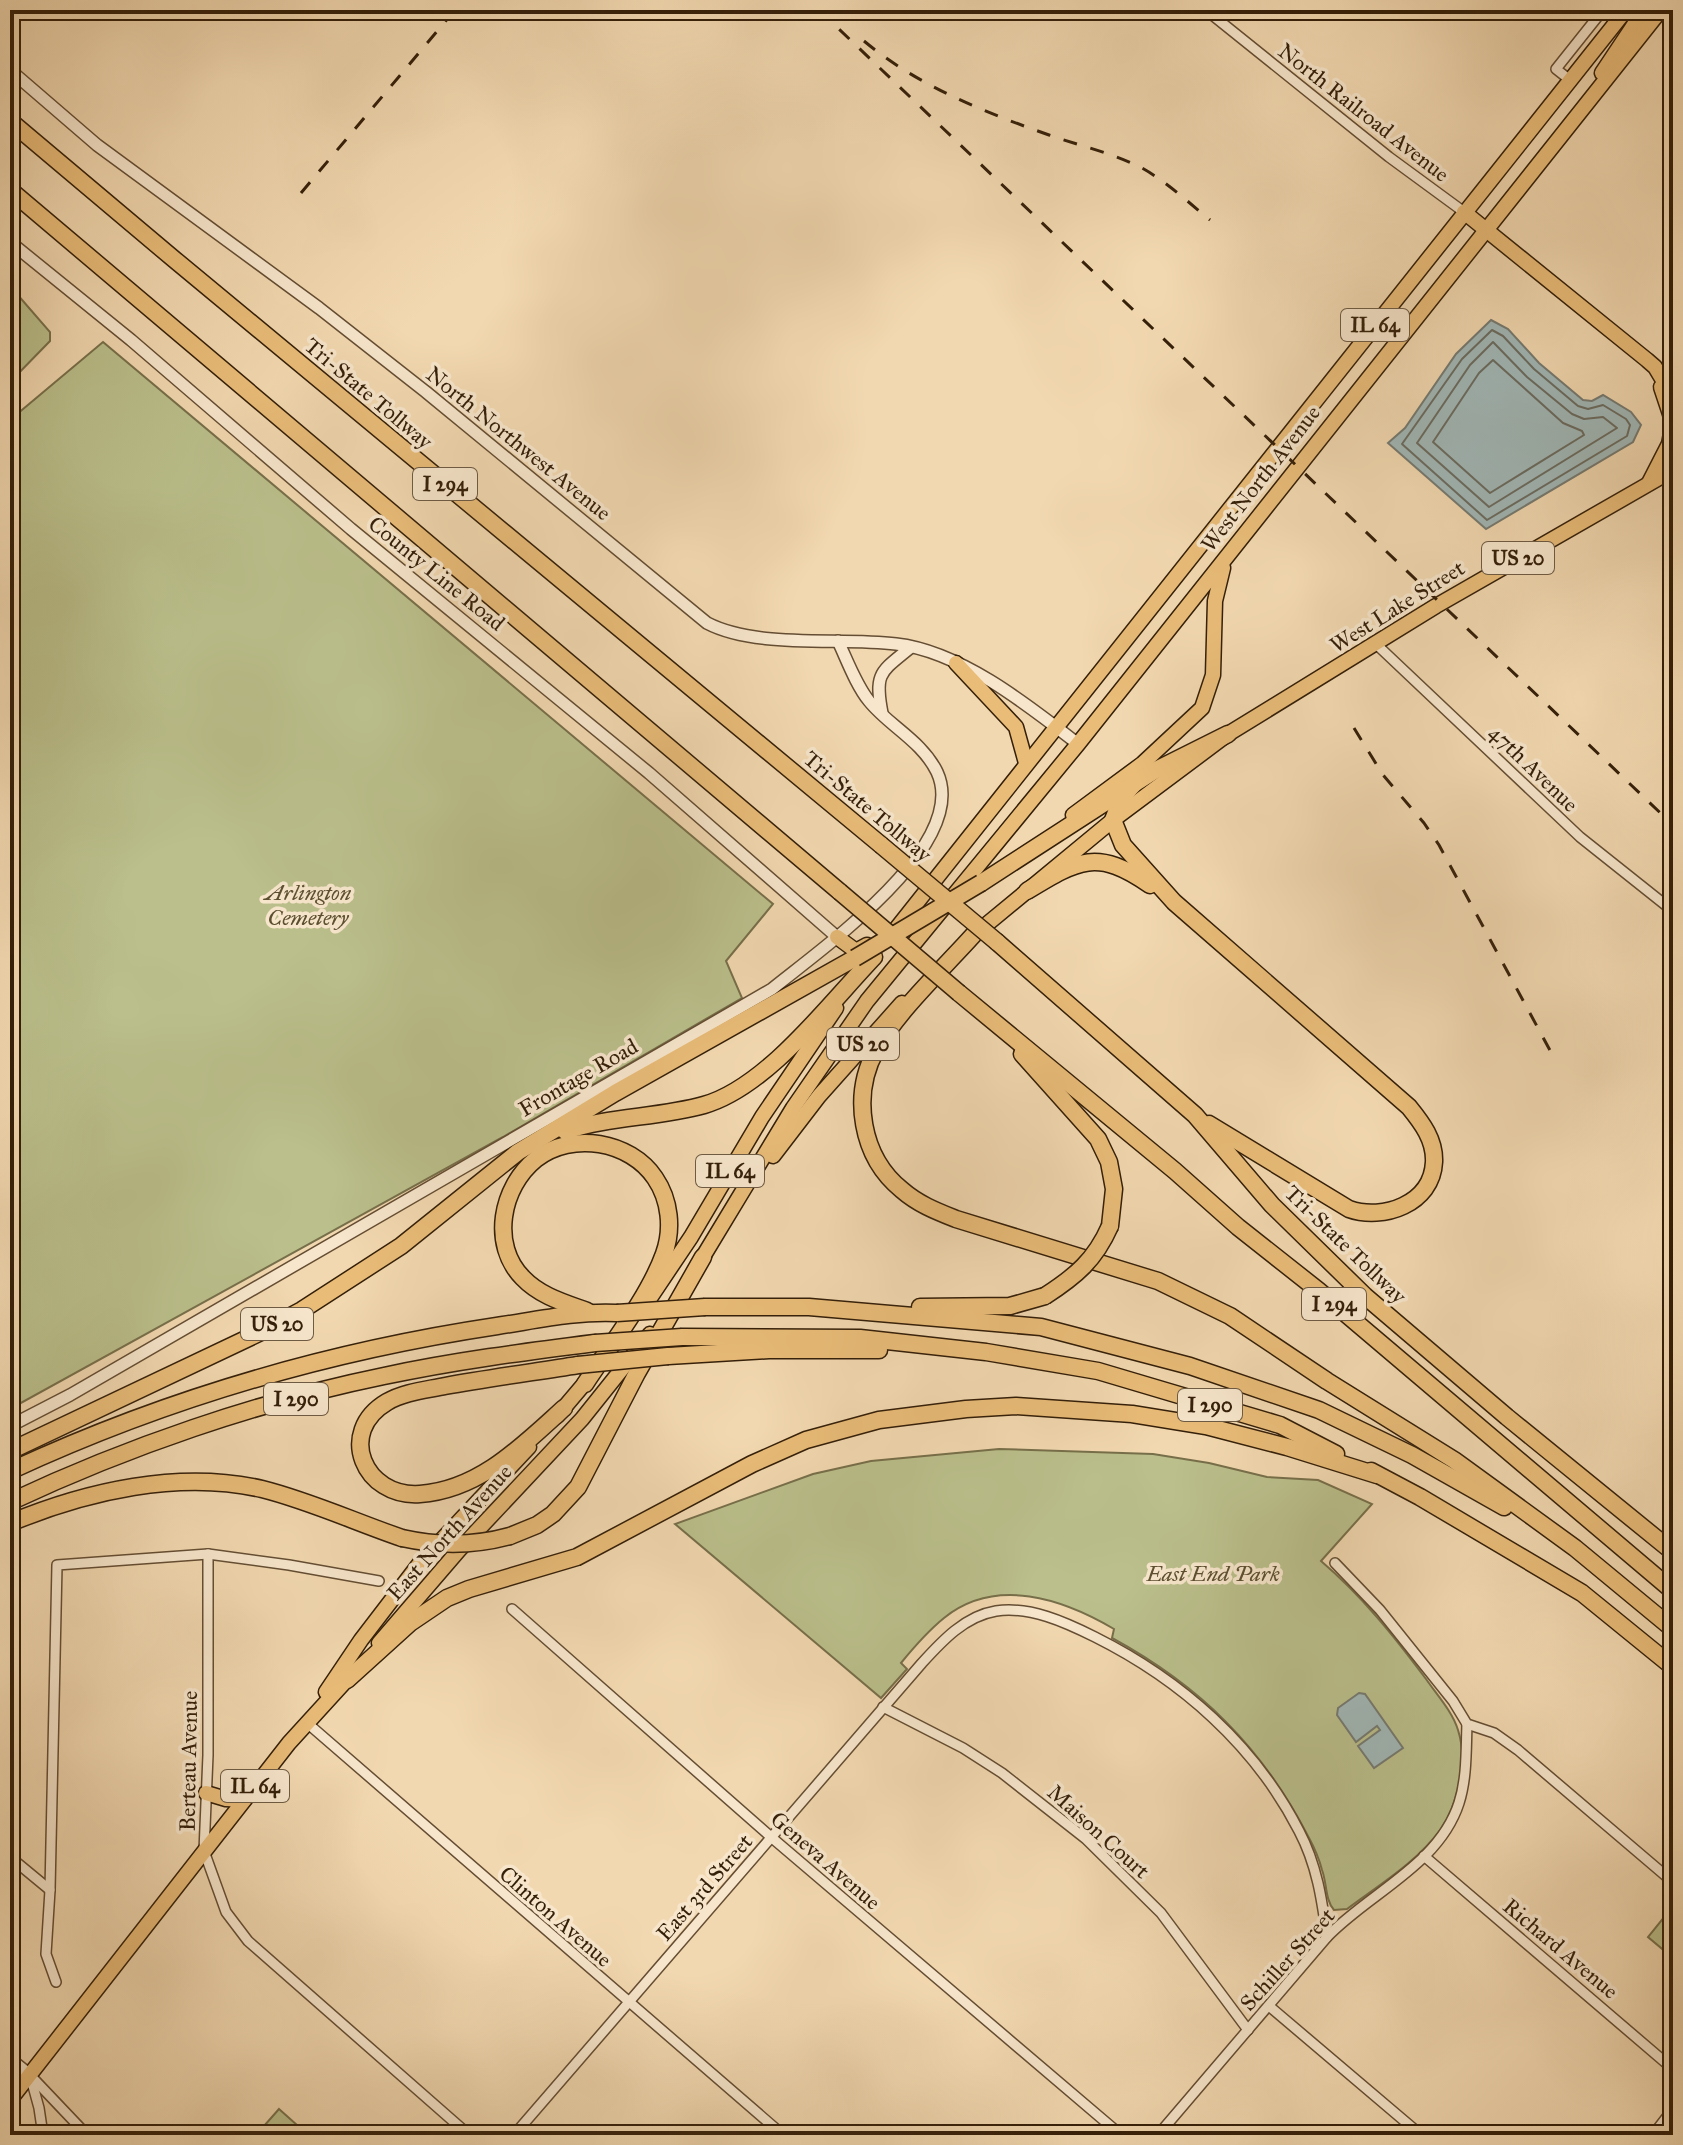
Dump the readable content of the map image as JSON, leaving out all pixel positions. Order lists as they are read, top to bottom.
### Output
{
  "streets": {
    "highway": [
      "Tri-State Tollway",
      "I 294",
      "US 20",
      "I 290"
    ],
    "main road": [
      "IL 64",
      "West North Avenue",
      "West Lake Street",
      "East North Avenue"
    ],
    "street": [
      "North Railroad Avenue",
      "North Northwest Avenue",
      "County Line Road",
      "47th Avenue",
      "Frontage Road",
      "Berteau Avenue",
      "Maison Court",
      "Geneva Avenue",
      "East 3rd Street",
      "Clinton Avenue",
      "Richard Avenue",
      "Schiller Street"
    ]
  },
  "crossings": [
    ["North Railroad Avenue", "West North Avenue"],
    ["North Northwest Avenue", "West North Avenue"],
    ["North Northwest Avenue", "Frontage Road"],
    ["West North Avenue", "US 20"],
    ["West North Avenue", "East North Avenue"],
    ["US 20", "West Lake Street"],
    ["US 20", "East North Avenue"],
    ["County Line Road", "Frontage Road"],
    ["West Lake Street", "47th Avenue"],
    ["East North Avenue", "Berteau Avenue"],
    ["East North Avenue", "Clinton Avenue"],
    ["Maison Court", "East 3rd Street"],
    ["Maison Court", "Schiller Street"],
    ["Geneva Avenue", "East 3rd Street"],
    ["East 3rd Street", "Clinton Avenue"],
    ["East 3rd Street", "Schiller Street"],
    ["Richard Avenue", "Schiller Street"]
  ],
  "parks": ["Arlington Cemetery", "East End Park"]
}
